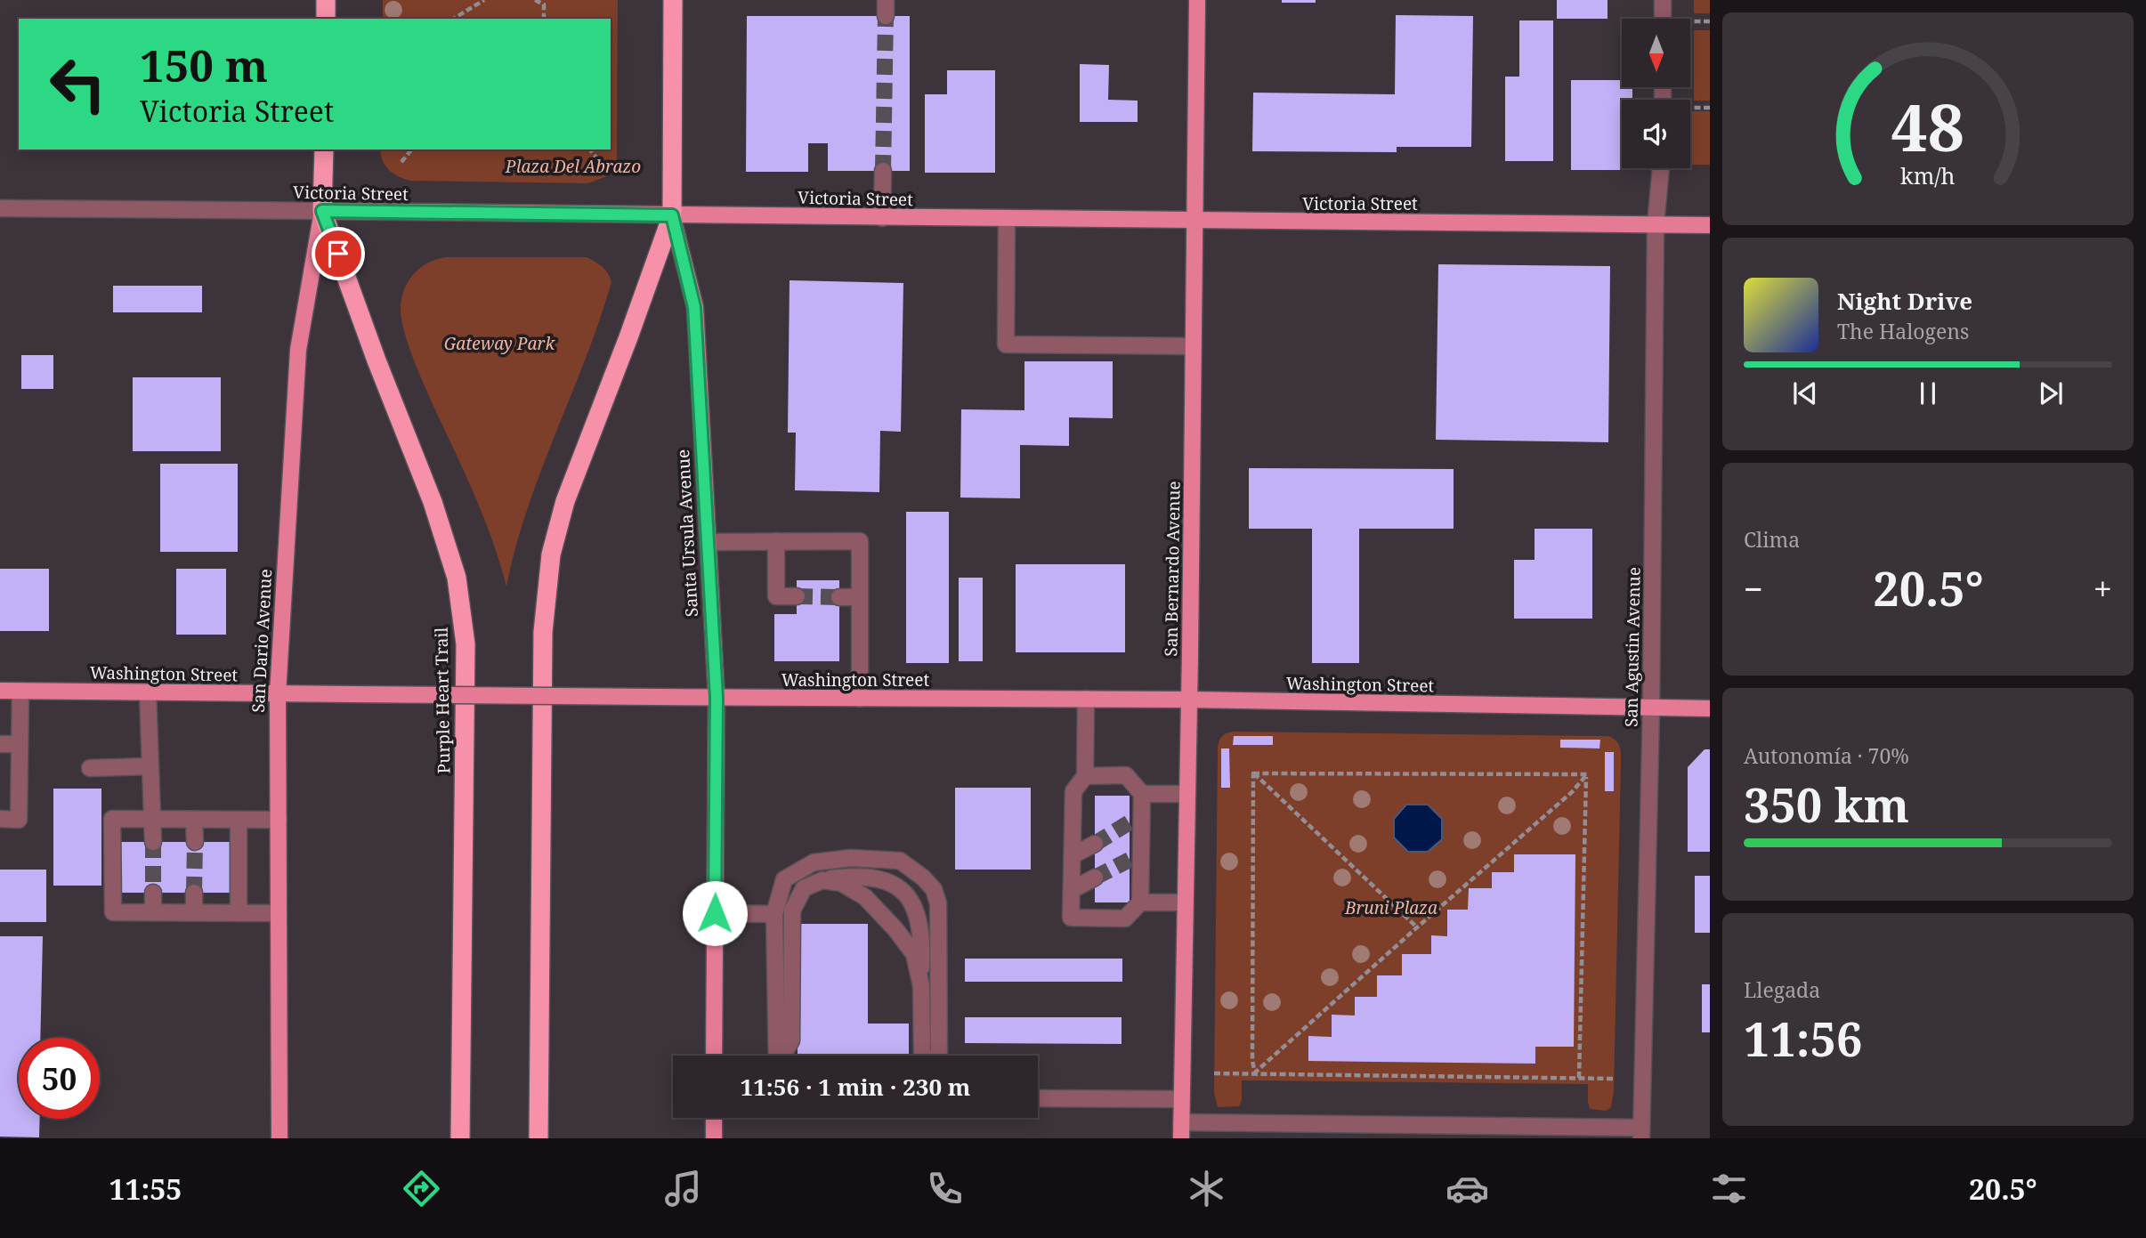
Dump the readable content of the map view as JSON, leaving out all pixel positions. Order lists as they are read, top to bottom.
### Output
{
  "streets": {
    "highway": ["Santa Ursula Avenue", "San Dario Avenue", "Purple Heart Trail"],
    "main road": ["Victoria Street", "San Bernardo Avenue", "Washington Street"],
    "street": ["San Agustin Avenue"]
  },
  "crossings": [
    ["Victoria Street", "Santa Ursula Avenue"],
    ["Victoria Street", "San Bernardo Avenue"],
    ["Victoria Street", "San Dario Avenue"],
    ["Victoria Street", "San Agustin Avenue"],
    ["Victoria Street", "Purple Heart Trail"],
    ["Santa Ursula Avenue", "Washington Street"],
    ["San Bernardo Avenue", "Washington Street"],
    ["San Dario Avenue", "Washington Street"],
    ["San Dario Avenue", "Purple Heart Trail"],
    ["San Agustin Avenue", "Washington Street"]
  ],
  "parks": ["Plaza Del Abrazo", "Gateway Park", "Bruni Plaza"],
  "north": "bottom",
  "page": {
    "turn": ["150 m", "Victoria Street"],
    "song": ["Night Drive", "The Halogens"],
    "tile": [
      "Clima",
      ["Autonomía · 70%", "350 km"],
      ["Llegada", "11:56"]
    ],
    "heat": ["−", "20.5°", "+"],
    "limit": "50",
    "trip": "11:56 · 1 min · 230 m",
    "tabs": ["11:55", "20.5°"],
    "gauge": ["48", "km/h"]
  }
}
